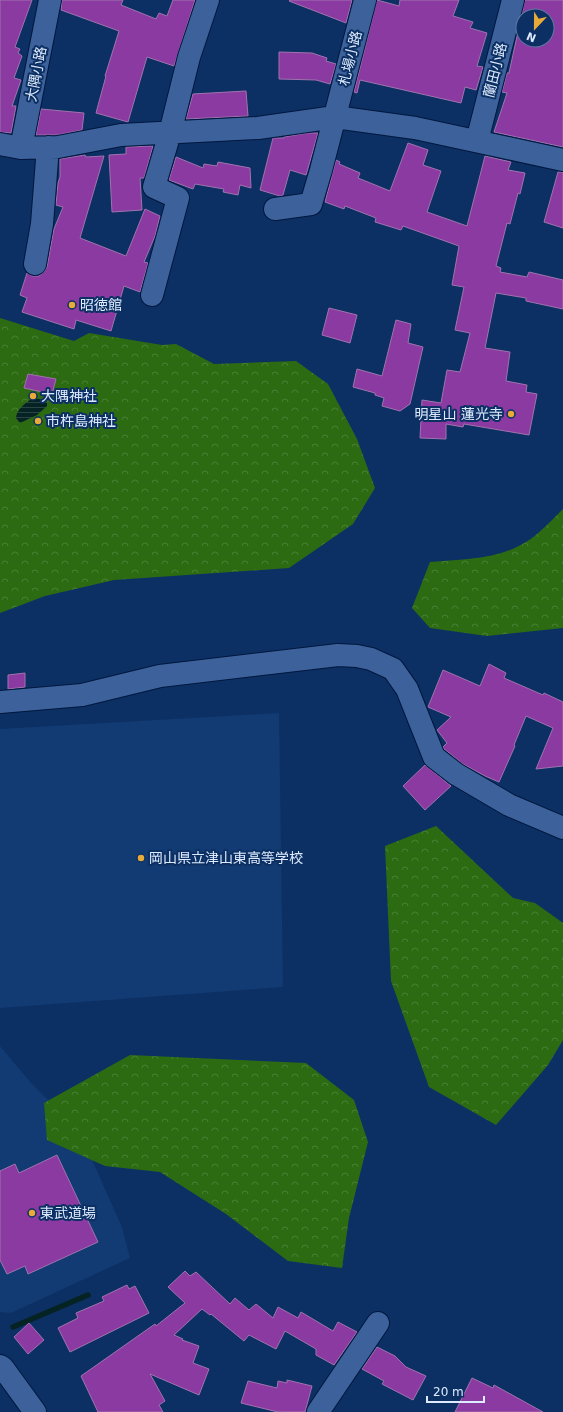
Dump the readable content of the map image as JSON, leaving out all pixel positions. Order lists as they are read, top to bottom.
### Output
{
  "streets": {
    "street": ["札場小路", "蘭田小路", "大隅小路"]
  },
  "places": [
    "昭徳館",
    "大隅神社",
    "明星山 蓮光寺",
    "市杵島神社",
    "岡山県立津山東高等学校",
    "東武道場"
  ],
  "scale_bar": "20 m",
  "north": "bottom"
}
